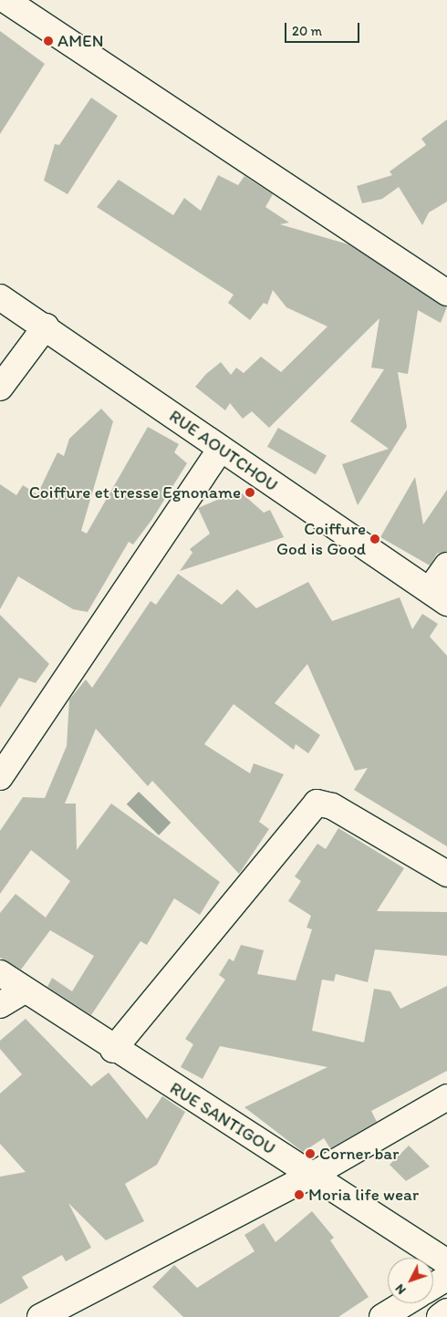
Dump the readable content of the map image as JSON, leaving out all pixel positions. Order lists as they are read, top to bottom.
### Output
{
  "streets": {
    "street": ["RUE AOUTCHOU", "RUE SANTIGOU"]
  },
  "places": [
    "AMEN",
    "Coiffure et tresse Egnoname",
    "Coiffure God is Good",
    "Corner bar",
    "Moria life wear"
  ],
  "scale_bar": "20 m",
  "north": "bottom left"
}
